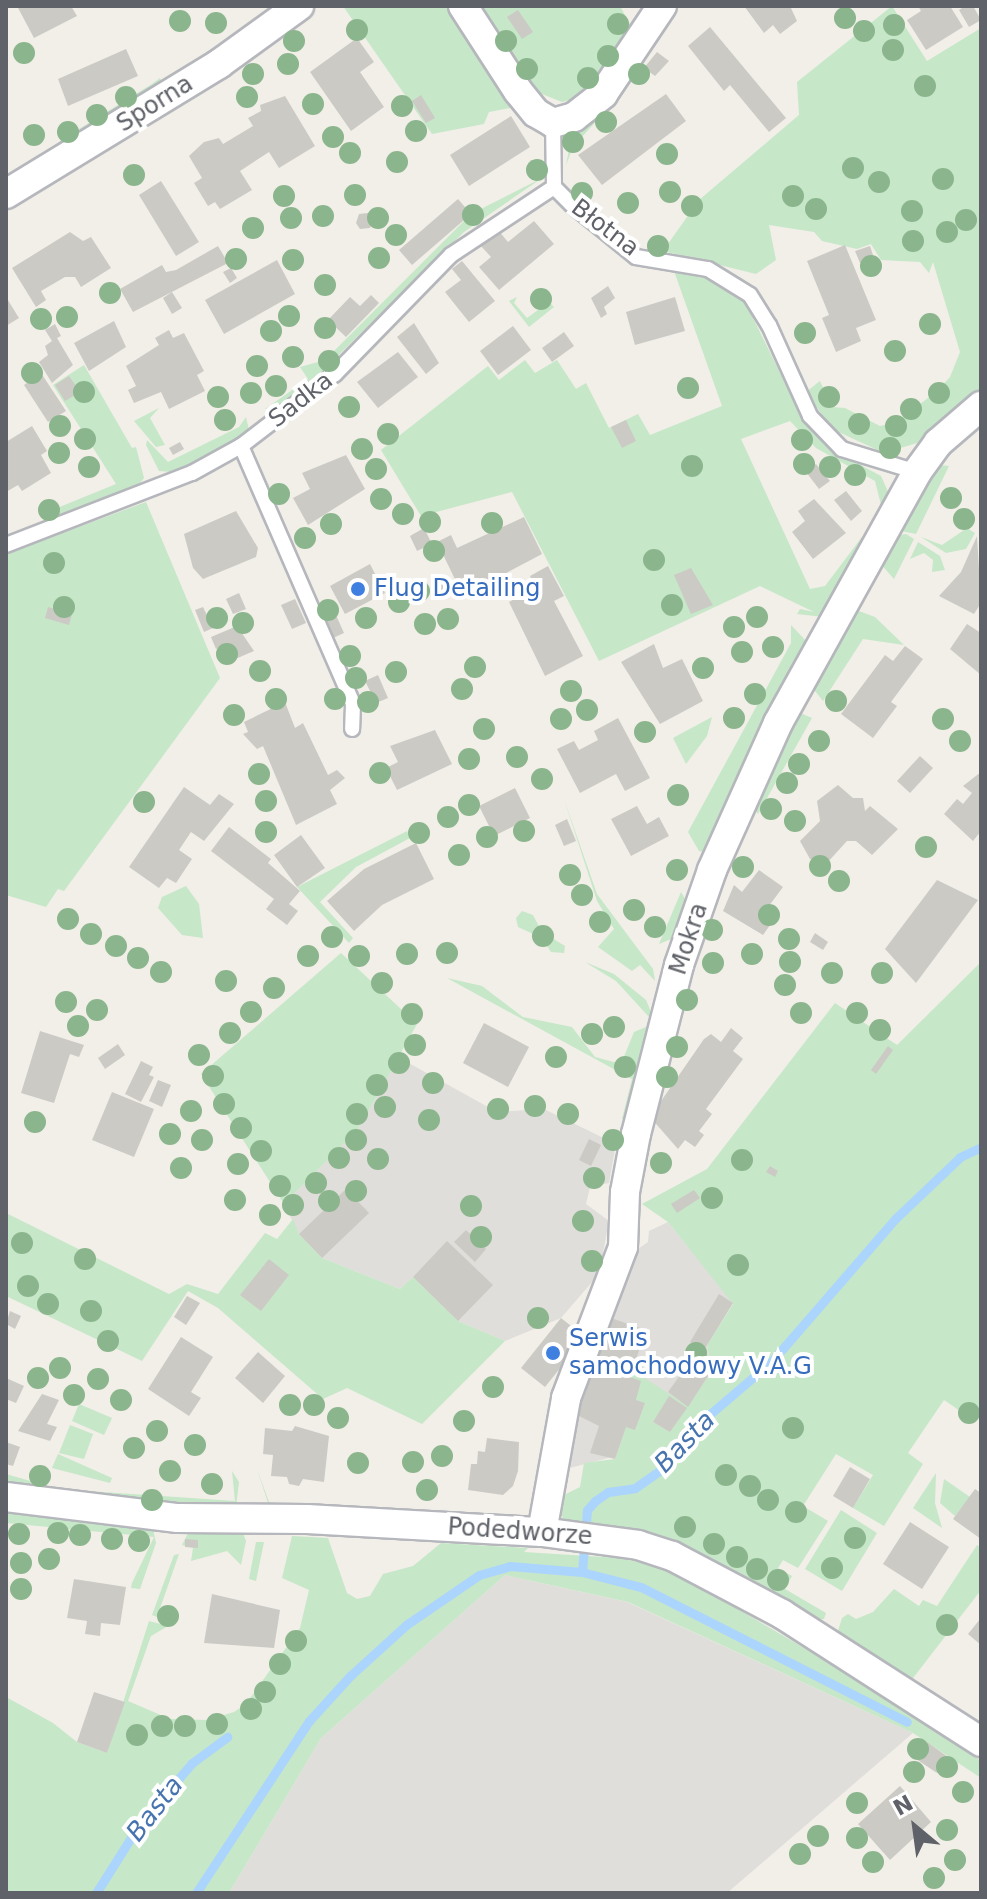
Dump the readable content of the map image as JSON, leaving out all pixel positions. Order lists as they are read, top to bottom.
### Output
{
  "streets": {
    "street": ["Sporna", "Mokra", "Podedworze"],
    "lane": ["Błotna", "Sadka"]
  },
  "crossings": [
    ["Błotna", "Sadka"],
    ["Błotna", "Mokra"],
    ["Mokra", "Podedworze"]
  ],
  "water": ["Basta"],
  "places": ["Flug Detailing", "Serwis samochodowy V.A.G"],
  "north": "top left"
}
